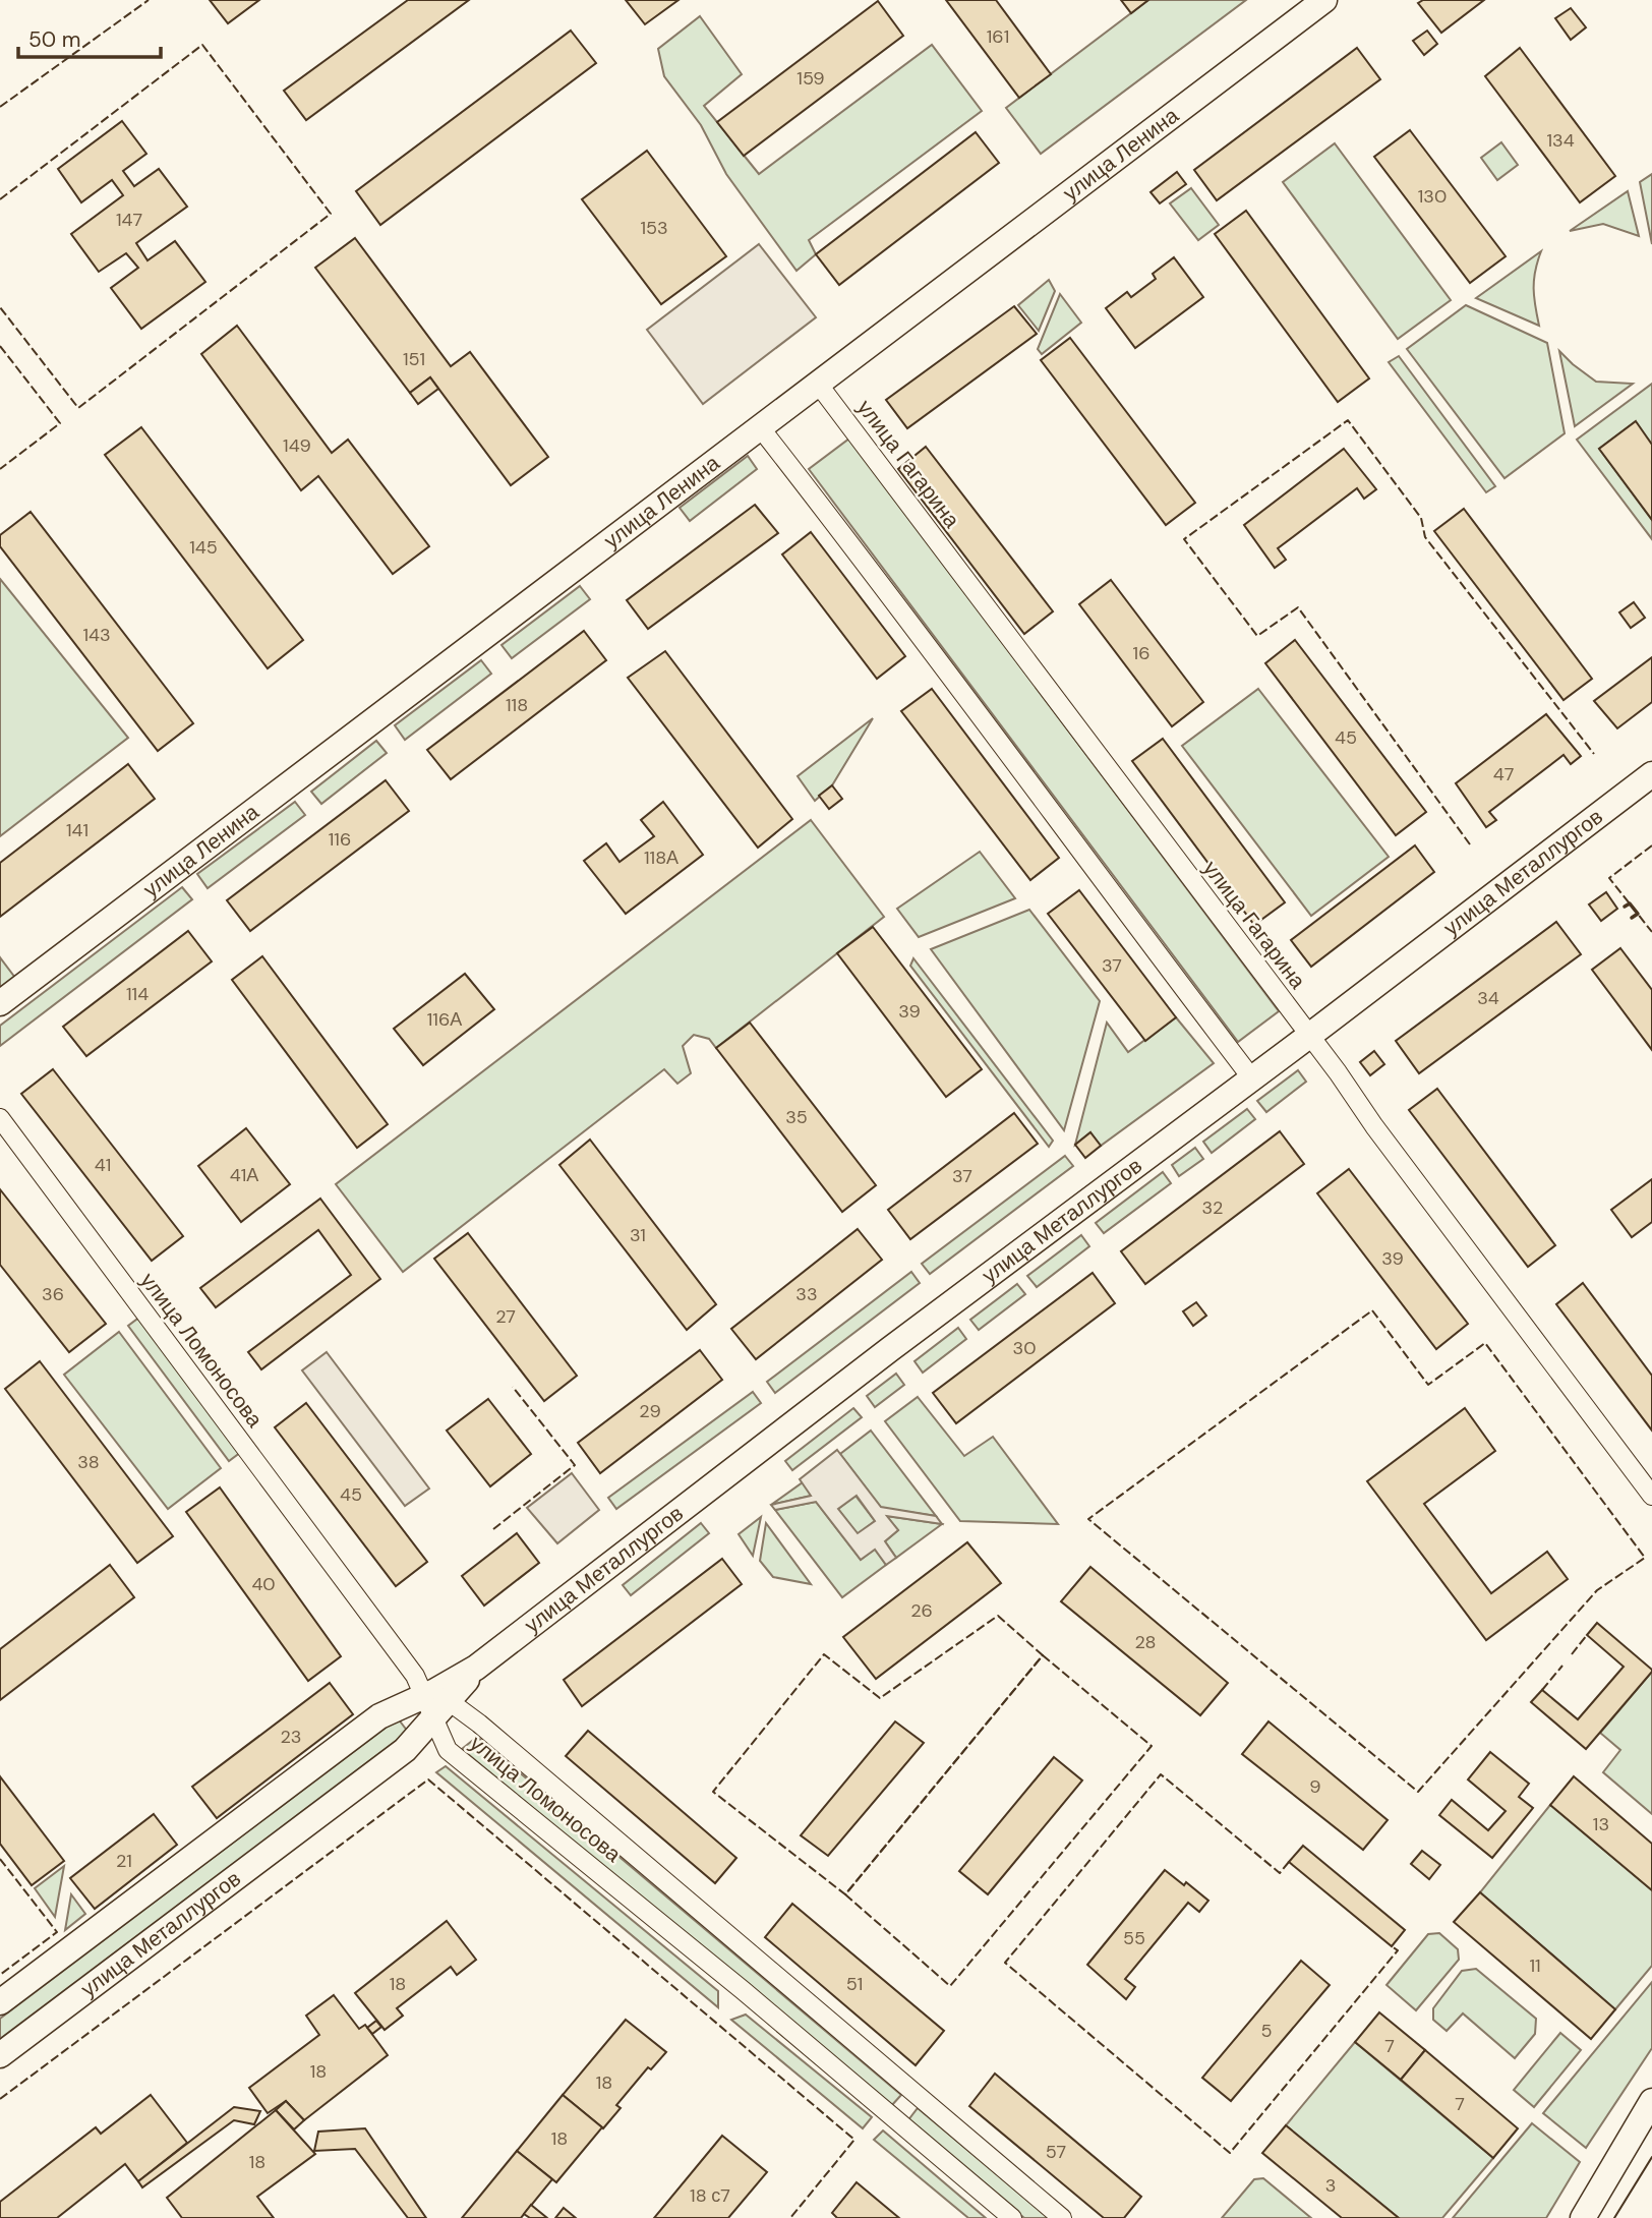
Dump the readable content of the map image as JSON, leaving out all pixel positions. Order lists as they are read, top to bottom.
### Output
{
  "streets": {
    "street": [
      "улица Ленина",
      "улица Гагарина",
      "улица Металлургов",
      "улица Ломоносова"
    ]
  },
  "crossings": [
    ["улица Ленина", "улица Гагарина"],
    ["улица Гагарина", "улица Металлургов"],
    ["улица Металлургов", "улица Ломоносова"]
  ],
  "house_numbers": [
    "161",
    "159",
    "134",
    "130",
    "147",
    "153",
    "151",
    "149",
    "145",
    "143",
    "16",
    "118",
    "45",
    "47",
    "141",
    "116",
    "118А",
    "37",
    "114",
    "34",
    "39",
    "116А",
    "35",
    "41",
    "41А",
    "37",
    "32",
    "31",
    "39",
    "36",
    "33",
    "27",
    "30",
    "29",
    "38",
    "45",
    "40",
    "26",
    "28",
    "23",
    "9",
    "13",
    "21",
    "55",
    "11",
    "18",
    "51",
    "5",
    "7",
    "18",
    "18",
    "7",
    "18",
    "57",
    "18",
    "3",
    "18 с7"
  ],
  "scale_bar": "50 m"
}
